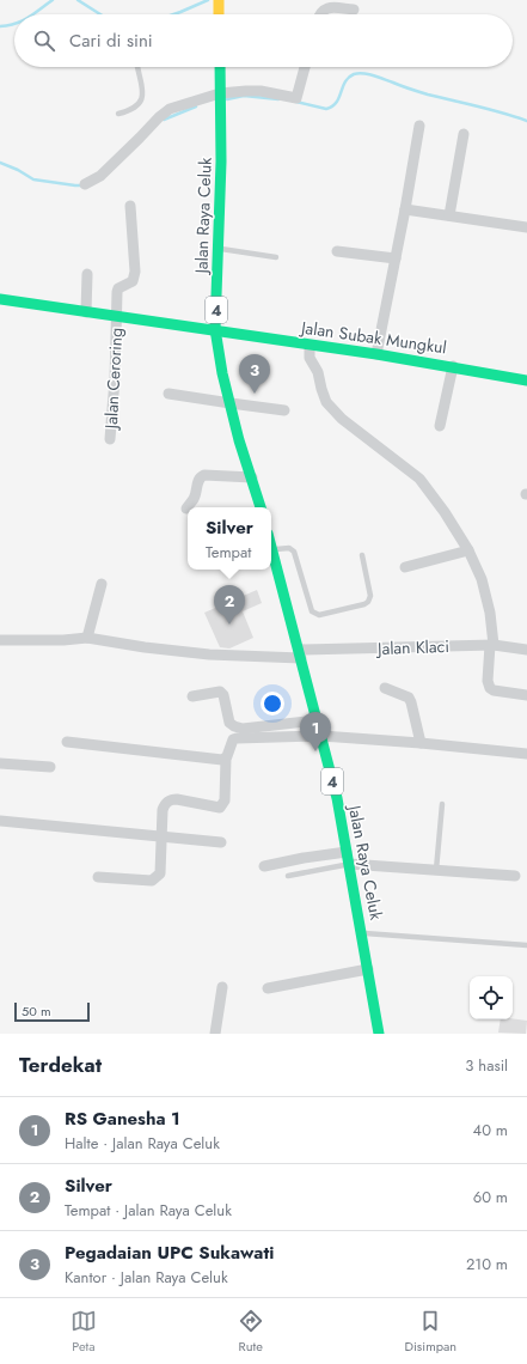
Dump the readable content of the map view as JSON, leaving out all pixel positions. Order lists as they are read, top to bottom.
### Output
{
  "streets": {
    "main road": ["Jalan Raya Celuk", "4", "Jalan Subak Mungkul"],
    "street": ["Jalan Ceroring", "Jalan Klaci"]
  },
  "crossings": [
    ["Jalan Raya Celuk", "Jalan Subak Mungkul"],
    ["Jalan Raya Celuk", "Jalan Klaci"],
    ["Jalan Subak Mungkul", "Jalan Ceroring"]
  ],
  "scale_bar": "50 m",
  "page": {
    "search": "Cari di sini",
    "pins": ["3", "2", "1"],
    "popup": ["Silver", "Tempat"],
    "scale": "50 m",
    "heading": ["Terdekat", "3 hasil"],
    "list": [
      {
        "mark": "1",
        "name": "RS Ganesha 1",
        "note": "Halte · Jalan Raya Celuk",
        "value": "40 m"
      },
      {
        "mark": "2",
        "name": "Silver",
        "note": "Tempat · Jalan Raya Celuk",
        "value": "60 m"
      },
      {
        "mark": "3",
        "name": "Pegadaian UPC Sukawati",
        "note": "Kantor · Jalan Raya Celuk",
        "value": "210 m"
      }
    ],
    "nav": ["Peta", "Rute", "Disimpan"]
  }
}
